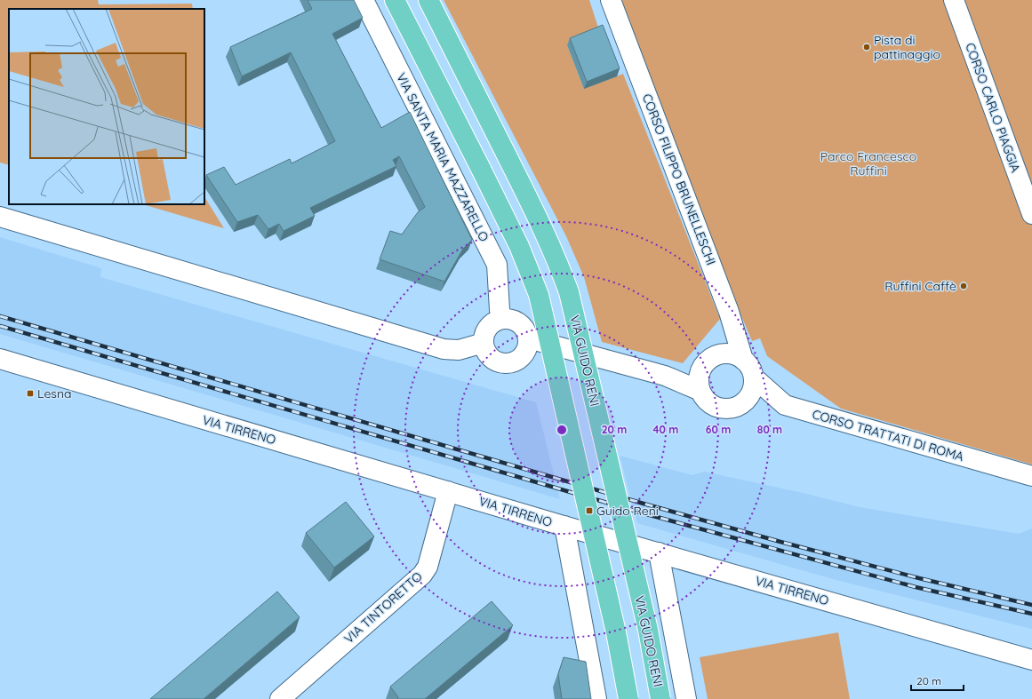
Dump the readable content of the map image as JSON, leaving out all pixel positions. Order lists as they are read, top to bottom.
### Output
{
  "streets": {
    "main road": ["VIA GUIDO RENI"],
    "street": [
      "CORSO CARLO PIAGGIA",
      "VIA SANTA MARIA MAZZARELLO",
      "CORSO FILIPPO BRUNELLESCHI",
      "VIA TIRRENO",
      "CORSO TRATTATI DI ROMA",
      "VIA TINTORETTO"
    ]
  },
  "crossings": [
    ["CORSO FILIPPO BRUNELLESCHI", "CORSO TRATTATI DI ROMA"],
    ["VIA GUIDO RENI", "VIA TIRRENO"],
    ["VIA TIRRENO", "VIA TINTORETTO"]
  ],
  "parks": ["Parco Francesco Ruffini"],
  "places": {
    "other": ["Pista di pattinaggio", "Ruffini Caffè"],
    "transit": ["Lesna", "Guido Reni"]
  },
  "scale_bar": "20 m",
  "rings": [
    "20 m",
    "40 m",
    "60 m",
    "80 m"
  ]
}
